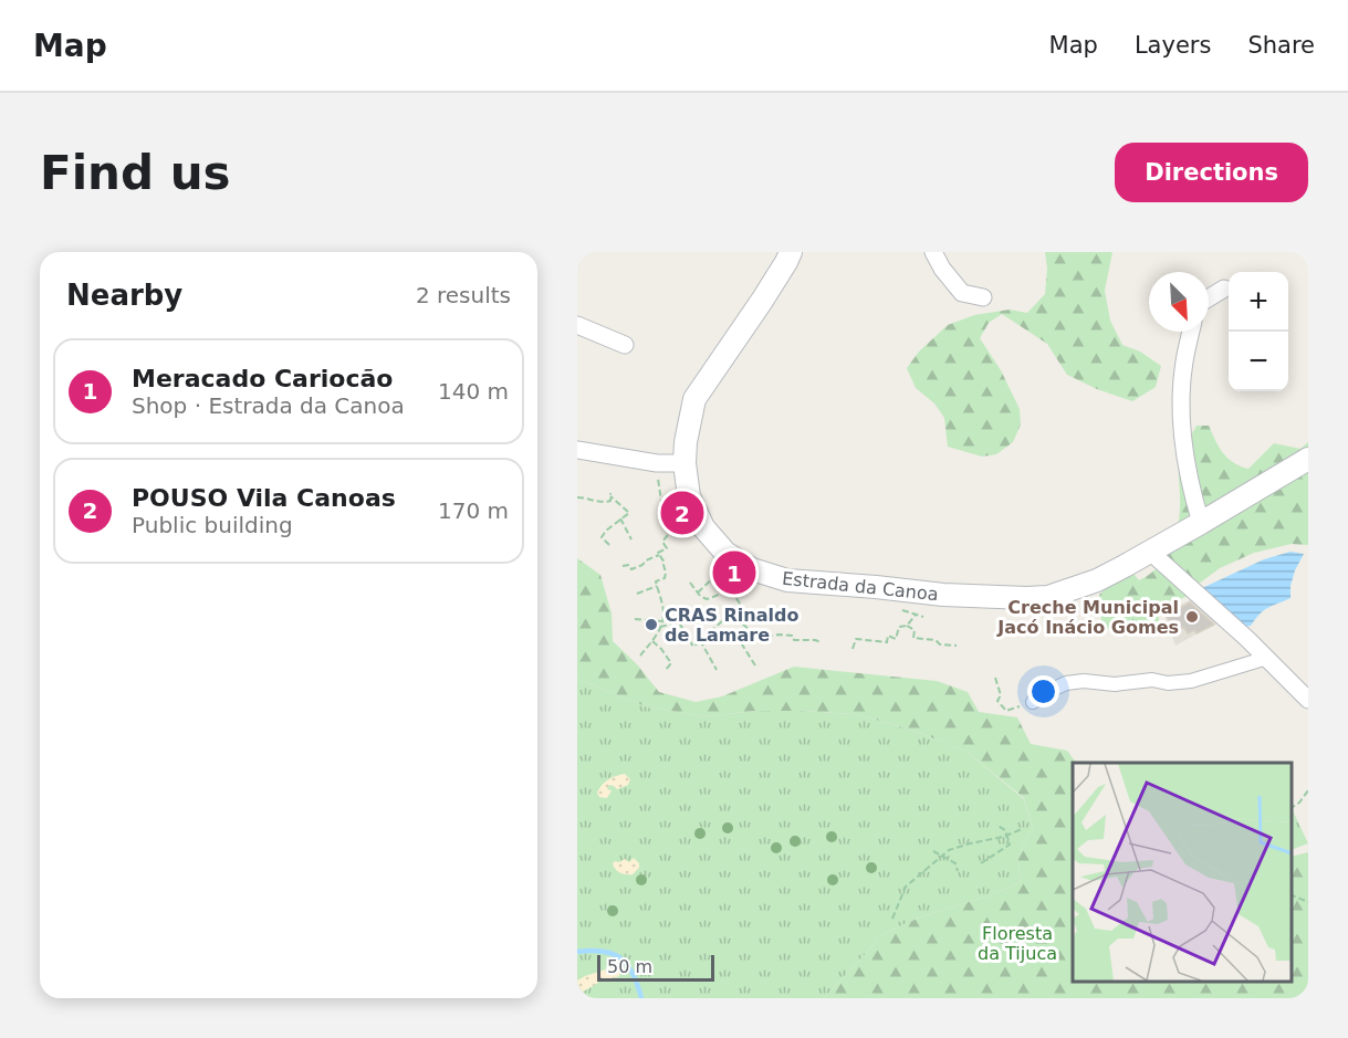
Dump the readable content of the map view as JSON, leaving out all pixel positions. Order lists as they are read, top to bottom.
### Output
{
  "streets": {
    "street": ["Estrada da Canoa"]
  },
  "parks": ["Floresta da Tijuca"],
  "places": ["Creche Municipal Jacó Inácio Gomes", "CRAS Rinaldo de Lamare"],
  "scale_bar": "50 m",
  "north": "bottom right",
  "page": {
    "header": "Map",
    "nav": ["Map", "Layers", "Share"],
    "buttons": "Directions",
    "title": "Find us",
    "heading": ["Nearby", "2 results"],
    "map_buttons": ["+", "−"],
    "list": [
      {
        "mark": "1",
        "name": "Meracado Cariocão",
        "note": "Shop · Estrada da Canoa",
        "value": "140 m"
      },
      {
        "mark": "2",
        "name": "POUSO Vila Canoas",
        "note": "Public building",
        "value": "170 m"
      }
    ],
    "pins": ["2", "1"],
    "scale": "50 m"
  }
}
